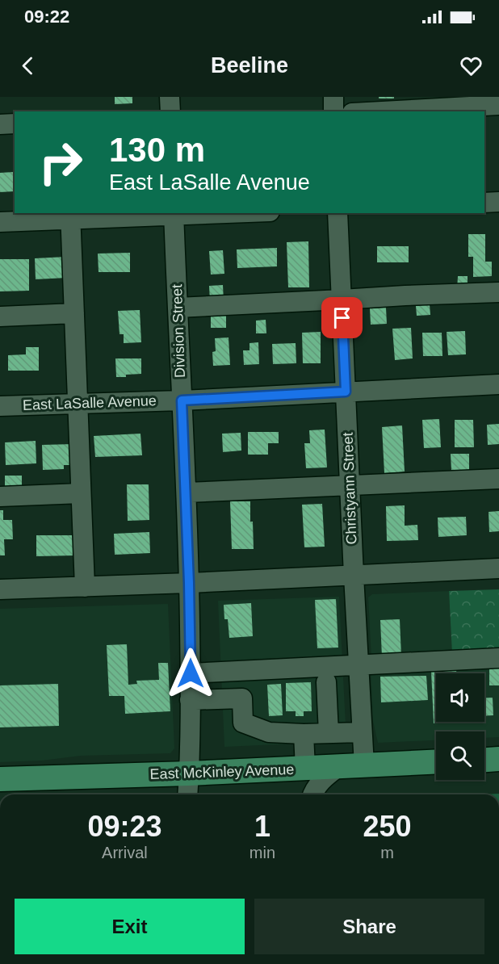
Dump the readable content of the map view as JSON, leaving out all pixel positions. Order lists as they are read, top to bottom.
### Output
{
  "streets": {
    "main road": ["East McKinley Avenue"],
    "street": ["Division Street", "East LaSalle Avenue", "Christyann Street"]
  },
  "crossings": [
    ["Division Street", "East LaSalle Avenue"],
    ["Division Street", "East McKinley Avenue"],
    ["East LaSalle Avenue", "Christyann Street"],
    ["Christyann Street", "East McKinley Avenue"]
  ],
  "page": {
    "status": "09:22",
    "header": "Beeline",
    "turn": ["130 m", "East LaSalle Avenue"],
    "eta": [
      "09:23",
      "Arrival",
      "1",
      "min",
      "250",
      "m"
    ],
    "buttons": ["Exit", "Share"]
  }
}
